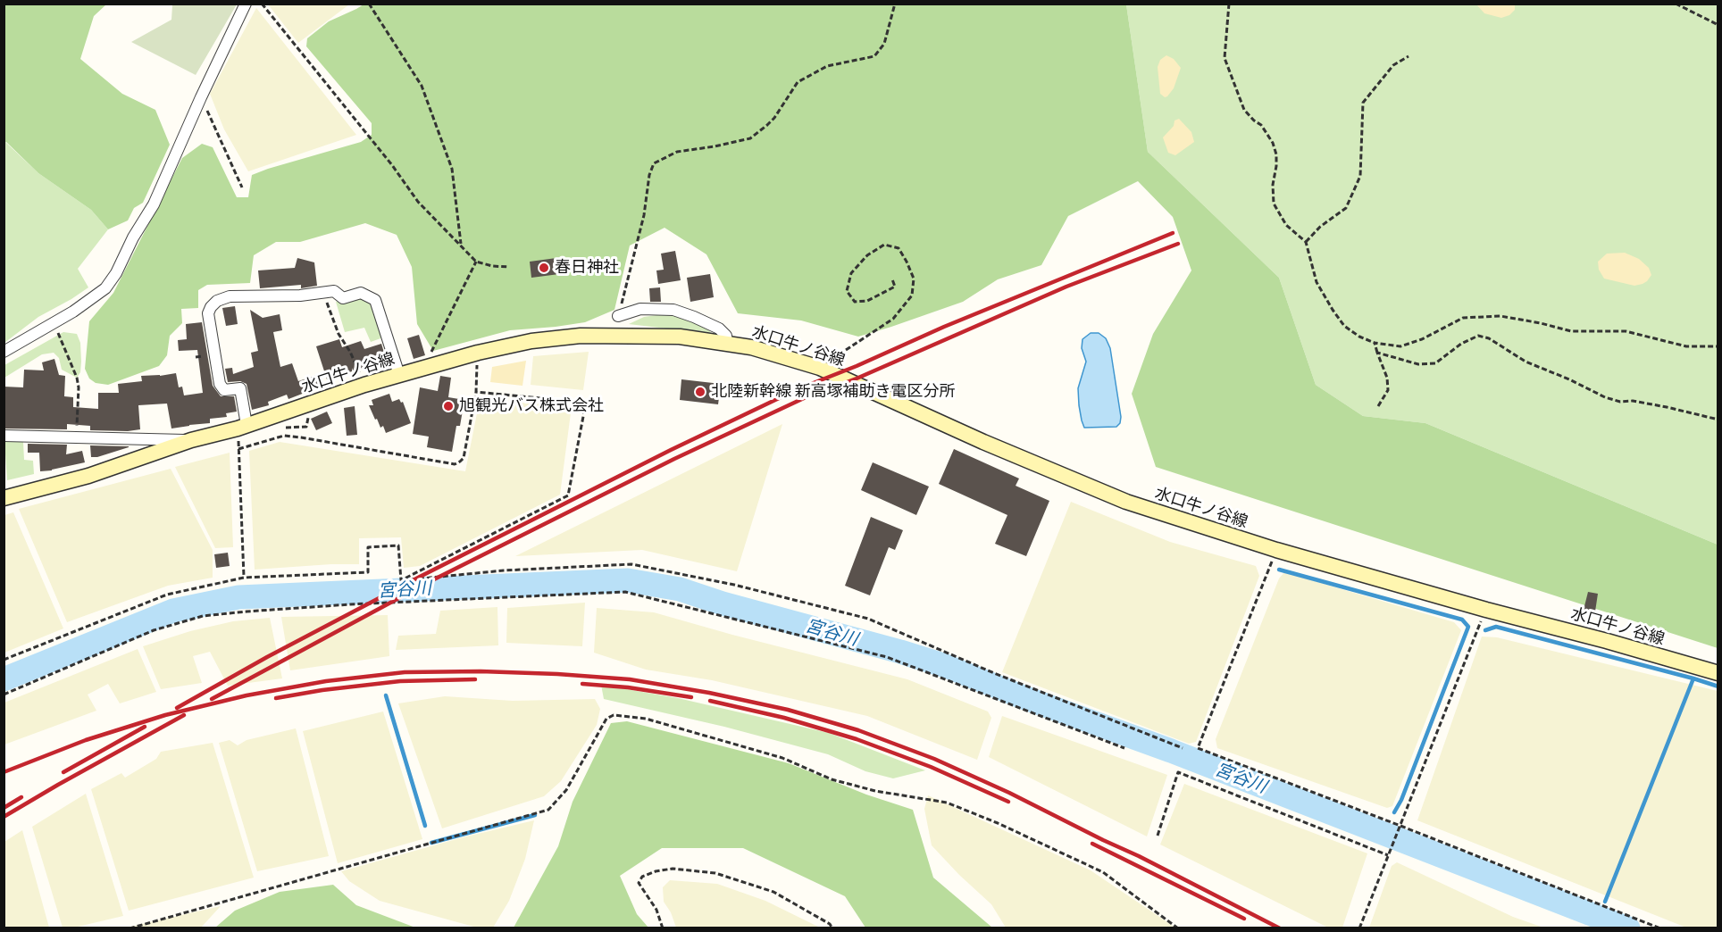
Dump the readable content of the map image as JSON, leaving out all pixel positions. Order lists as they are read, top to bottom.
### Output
{
  "streets": {
    "main road": ["水口牛ノ谷線"]
  },
  "water": ["宮谷川"],
  "places": ["春日神社", "北陸新幹線 新高塚補助き電区分所", "旭観光バス株式会社"]
}
